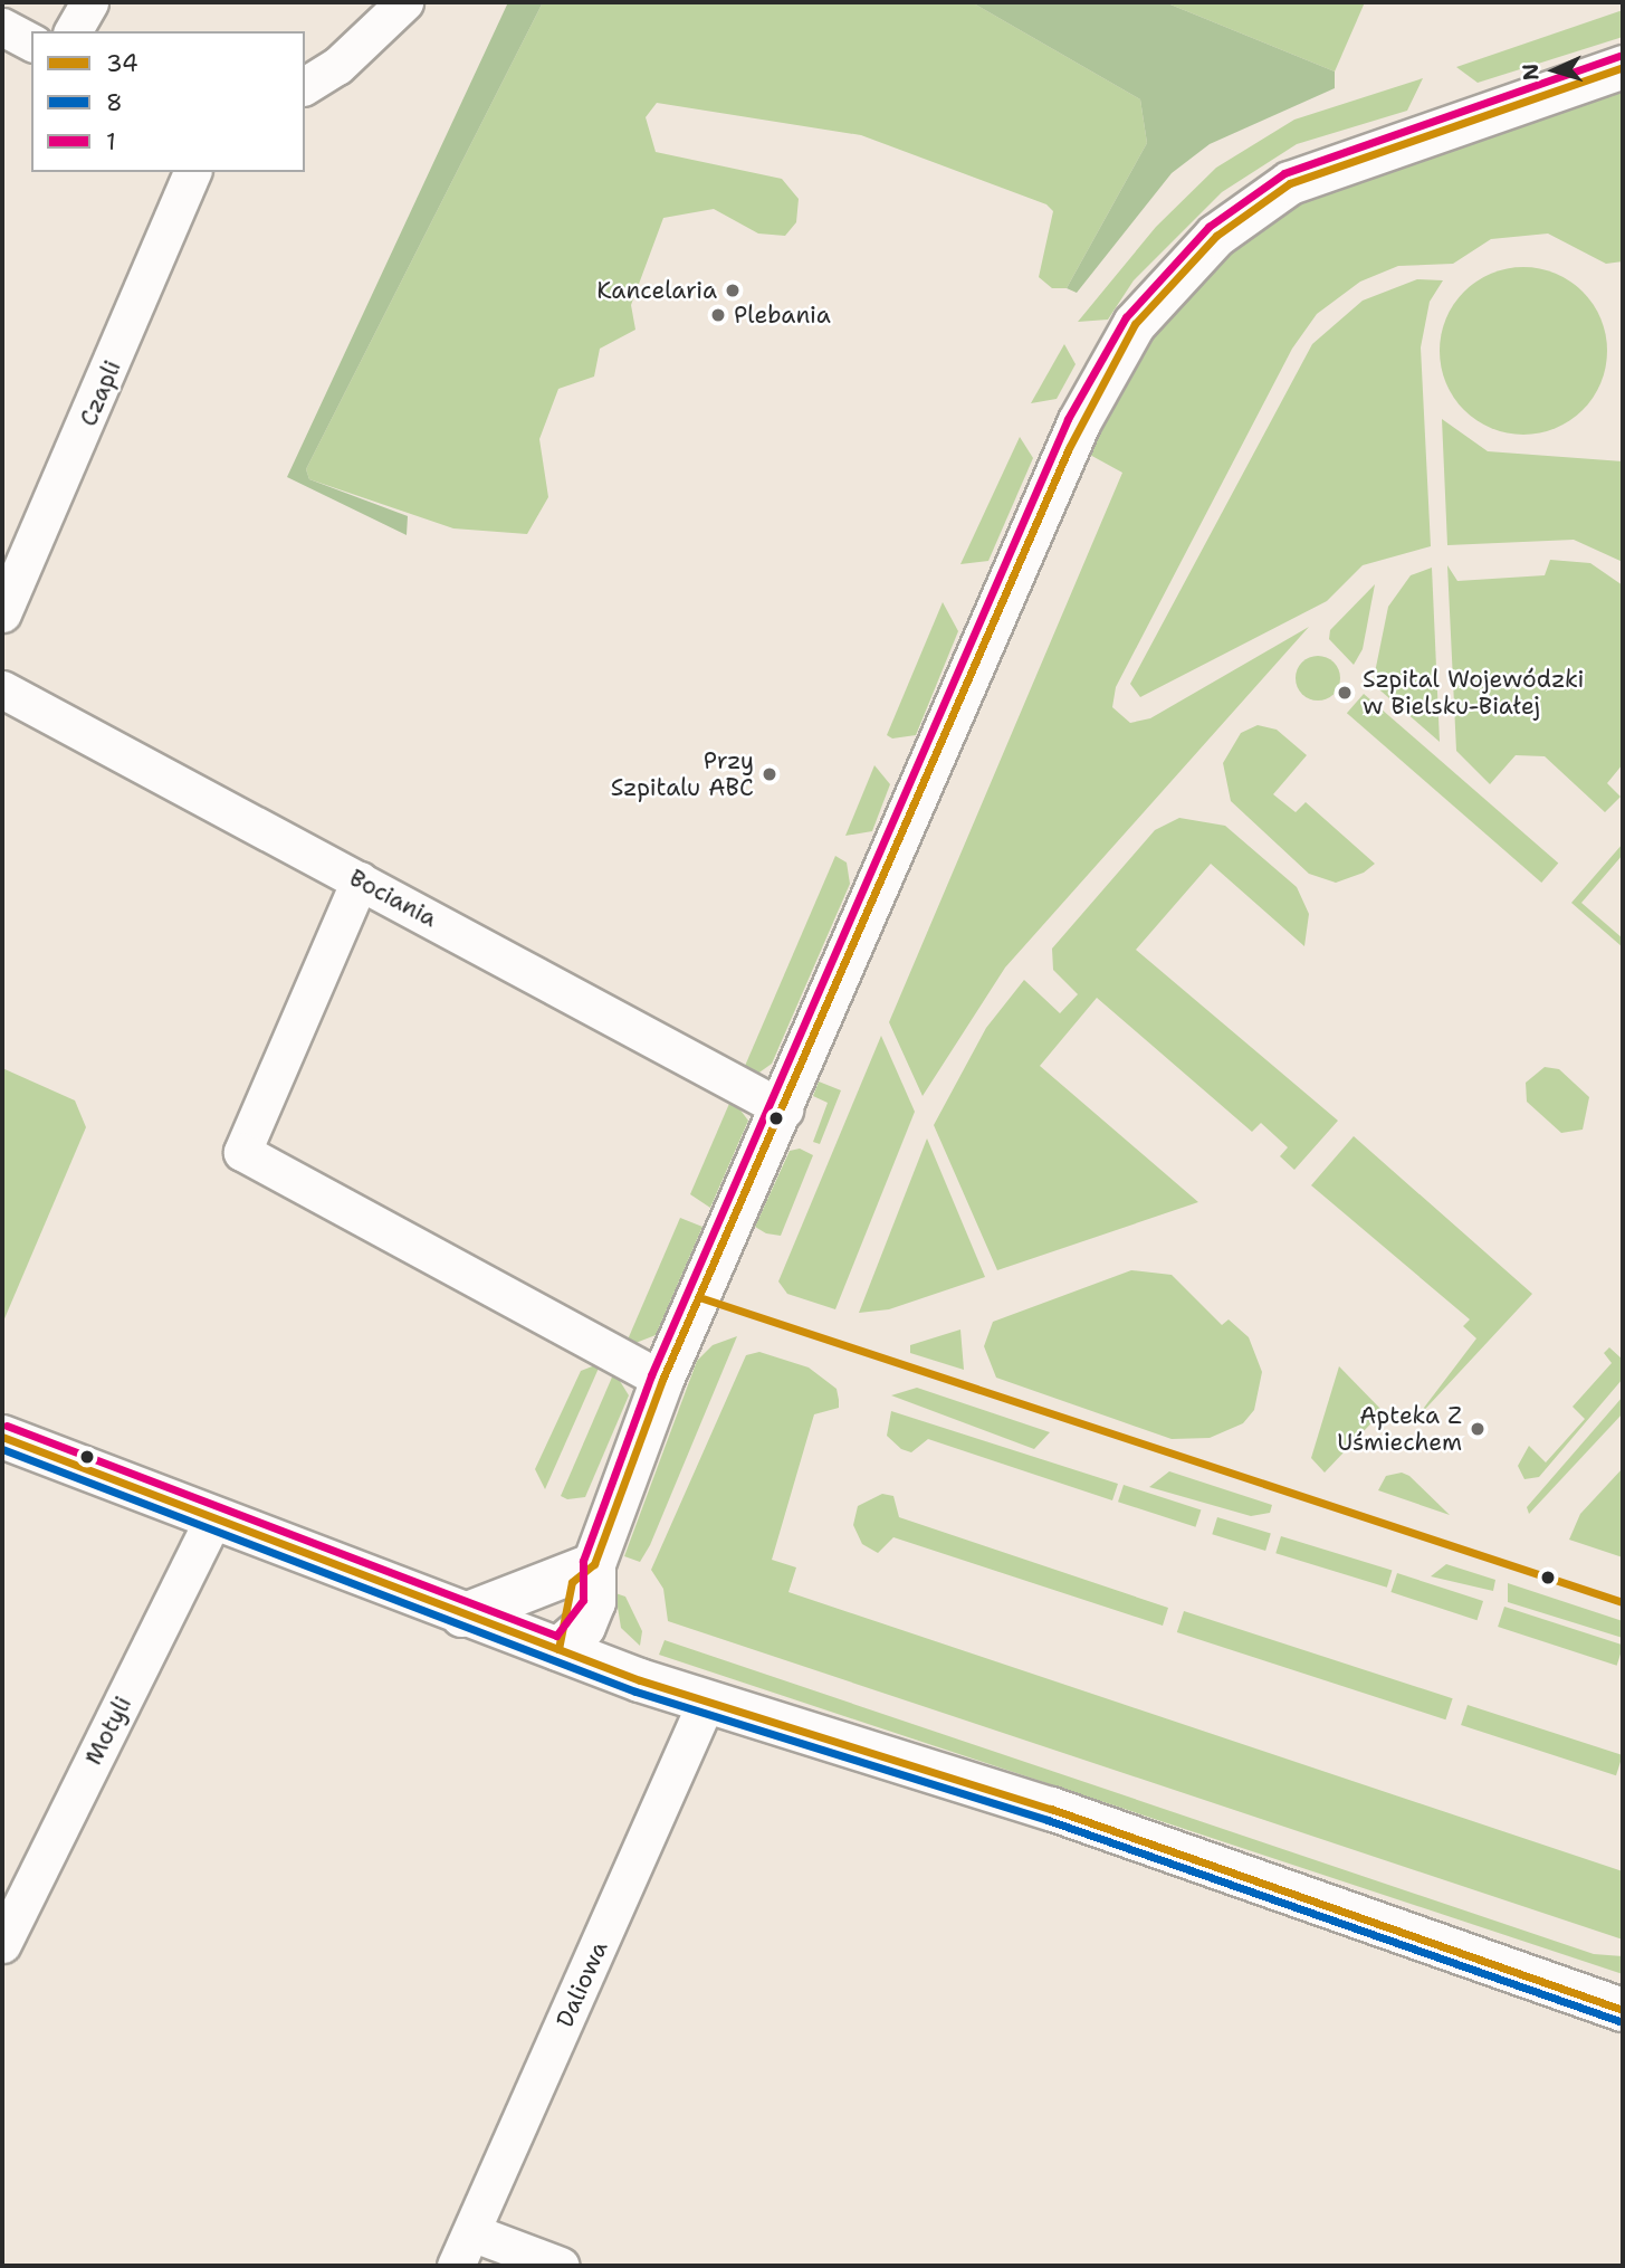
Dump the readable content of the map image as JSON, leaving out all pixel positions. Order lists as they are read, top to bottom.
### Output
{
  "streets": {
    "street": [
      "Czapli",
      "Bociania",
      "Motyli",
      "Daliowa"
    ]
  },
  "places": [
    "Kancelaria",
    "Plebania",
    "Szpital Wojewódzki w Bielsku-Białej",
    "Przy Szpitalu ABC",
    "Apteka Z Uśmiechem"
  ],
  "lines": ["transit line 1", "transit line 34", "transit line 8"],
  "legend": ["34", "8", "1"],
  "north": "left"
}
